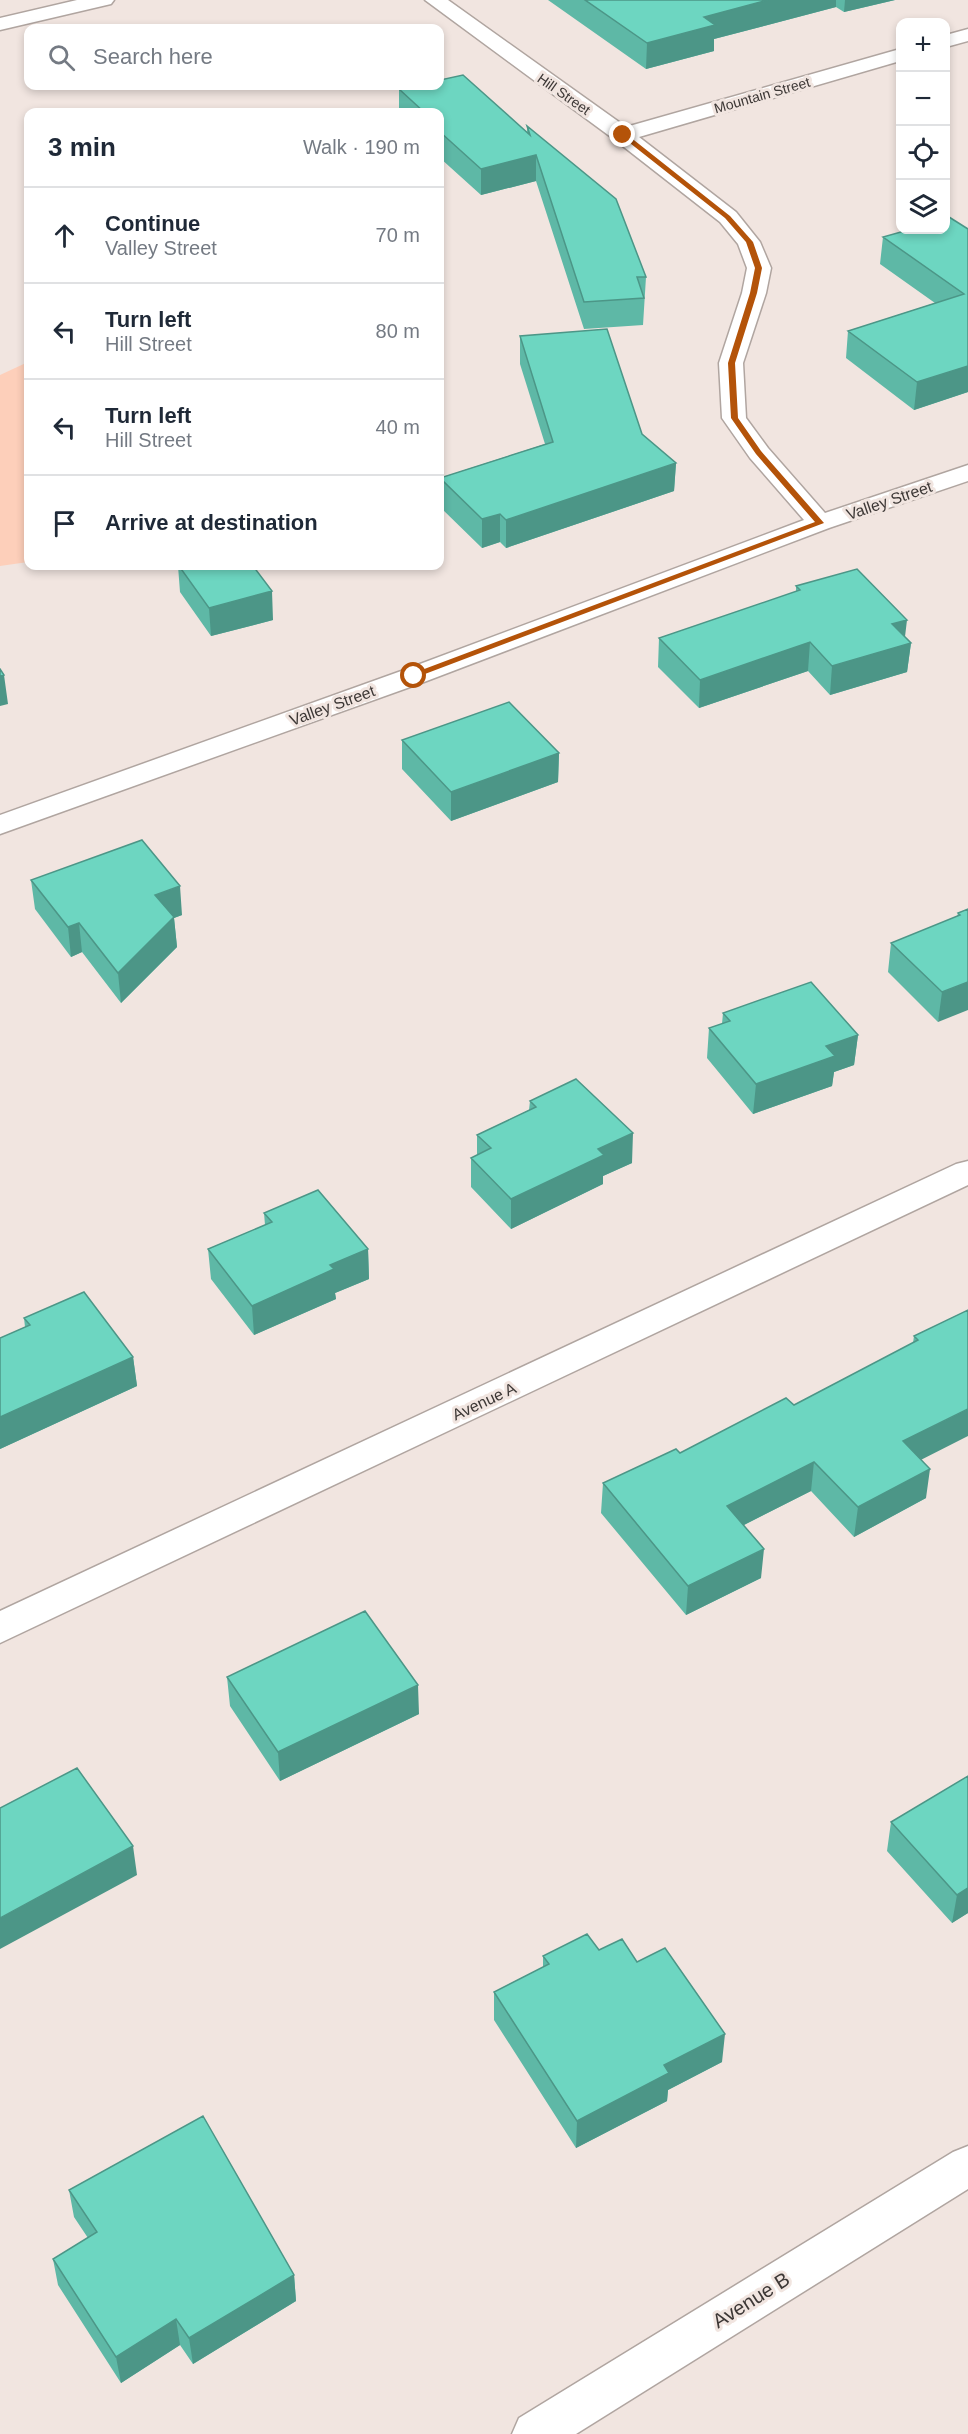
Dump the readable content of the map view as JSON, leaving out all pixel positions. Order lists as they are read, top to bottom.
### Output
{
  "streets": {
    "street": [
      "Hill Street",
      "Mountain Street",
      "Valley Street",
      "Avenue A",
      "Avenue B"
    ]
  },
  "crossings": [
    ["Hill Street", "Mountain Street"],
    ["Hill Street", "Valley Street"]
  ],
  "page": {
    "map_buttons": ["+", "−"],
    "search": "Search here",
    "heading": ["3 min", "Walk · 190 m"],
    "list": [
      ["Continue", "Valley Street", "70 m"],
      ["Turn left", "Hill Street", "80 m"],
      ["Turn left", "Hill Street", "40 m"],
      "Arrive at destination"
    ]
  }
}
